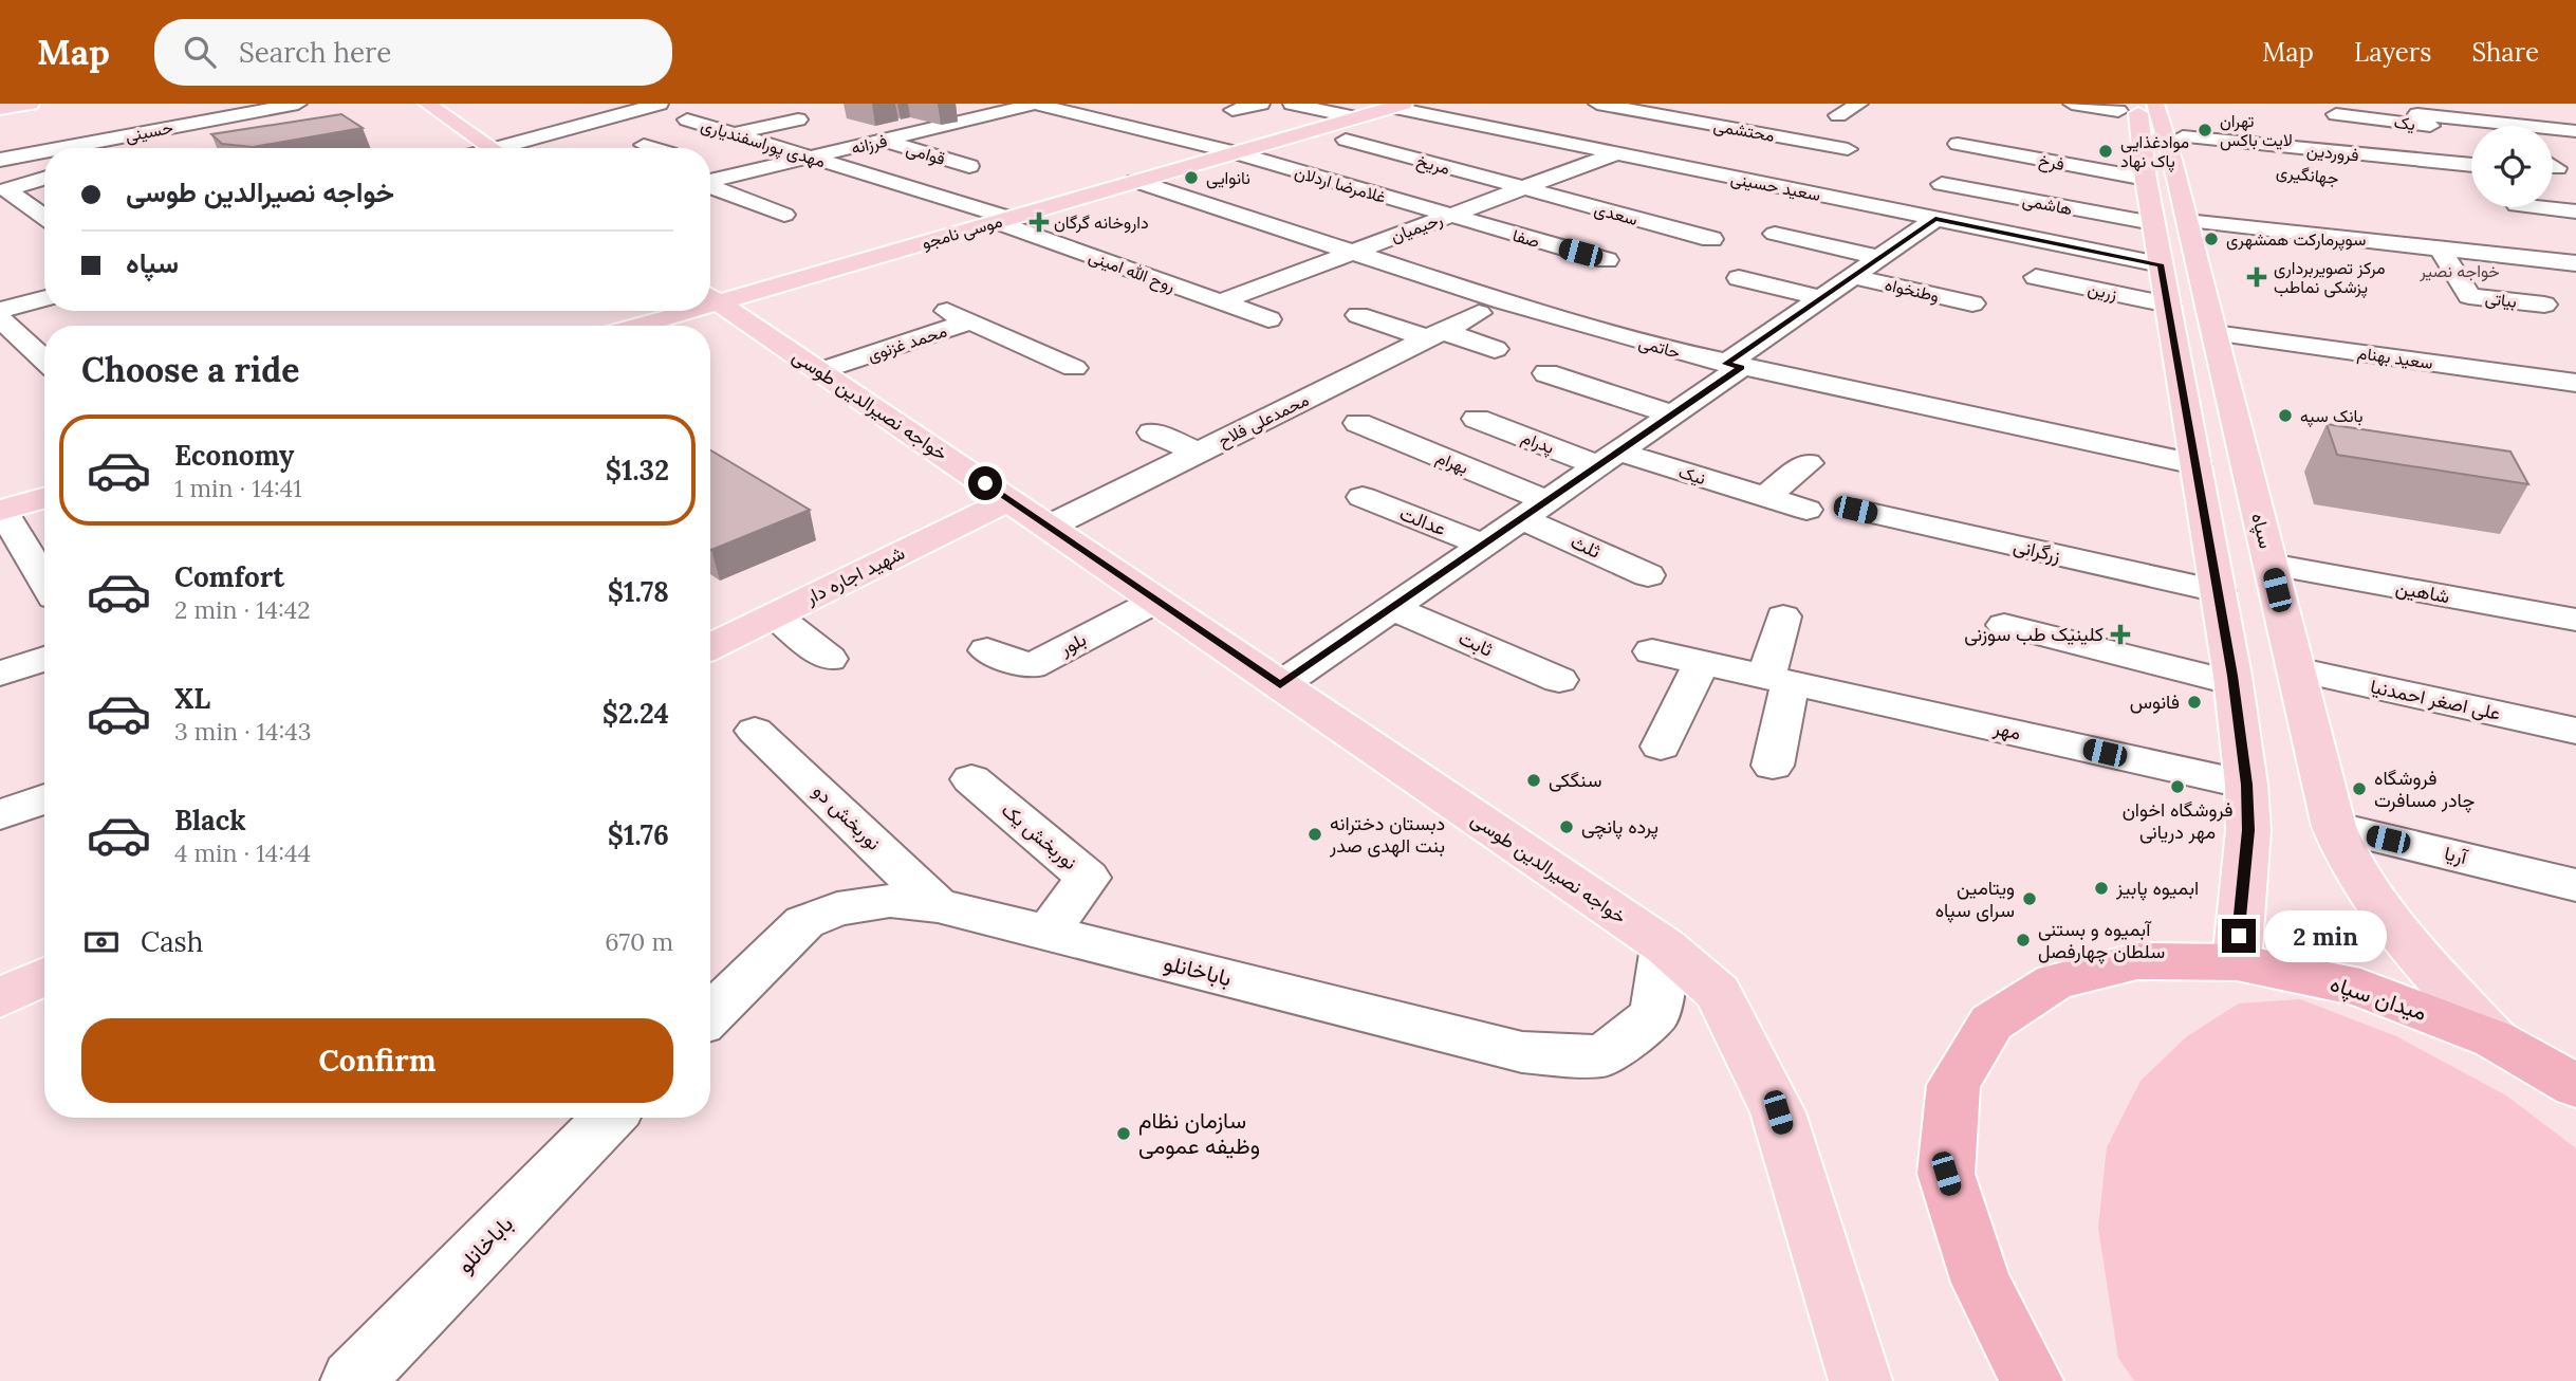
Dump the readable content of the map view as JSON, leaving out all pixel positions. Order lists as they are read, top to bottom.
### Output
{
  "streets": {
    "highway": ["میدان سپاه"],
    "main road": [
      "موسی نامجو",
      "خواجه نصیرالدین طوسی",
      "سپاه",
      "شهید اجاره دار"
    ],
    "street": [
      "یک",
      "محتشمی",
      "حسینی",
      "مهدی پوراسفندیاری",
      "فرزانه",
      "فروردین",
      "قوامی",
      "فرخ",
      "مریخ",
      "غلامرضا اردلان",
      "سعید حسینی",
      "هاشمی",
      "سعدی",
      "رحیمیان",
      "صفا",
      "روح الله امینی",
      "وطنخواه",
      "زرین",
      "بیاتی",
      "محمد غزنوی",
      "حاتمی",
      "سعید بهنام",
      "محمدعلی فلاح",
      "پدرام",
      "بهرام",
      "نیک",
      "عدالت",
      "ثلث",
      "زرگرانی",
      "شاهین",
      "بلور",
      "ثابت",
      "علی اصغر احمدنیا",
      "مهر",
      "نوربخش دو",
      "نوربخش یک",
      "آریا",
      "باباخانلو"
    ]
  },
  "crossings": [
    ["مهدی پوراسفندیاری", "فرزانه"],
    ["مهدی پوراسفندیاری", "موسی نامجو"],
    ["مهدی پوراسفندیاری", "روح الله امینی"],
    ["فرزانه", "قوامی"],
    ["فرزانه", "غلامرضا اردلان"],
    ["فروردین", "فرخ"],
    ["فروردین", "سپاه"],
    ["فرخ", "سپاه"],
    ["مریخ", "سعدی"],
    ["مریخ", "رحیمیان"],
    ["غلامرضا اردلان", "رحیمیان"],
    ["غلامرضا اردلان", "موسی نامجو"],
    ["غلامرضا اردلان", "صفا"],
    ["سعید حسینی", "رحیمیان"],
    ["سعید حسینی", "موسی نامجو"],
    ["سعید حسینی", "سپاه"],
    ["هاشمی", "بیاتی"],
    ["هاشمی", "سپاه"],
    ["سعدی", "رحیمیان"],
    ["رحیمیان", "صفا"],
    ["رحیمیان", "روح الله امینی"],
    ["رحیمیان", "حاتمی"],
    ["موسی نامجو", "روح الله امینی"],
    ["موسی نامجو", "حاتمی"],
    ["زرین", "سپاه"],
    ["محمد غزنوی", "خواجه نصیرالدین طوسی"],
    ["حاتمی", "سپاه"],
    ["سعید بهنام", "سپاه"],
    ["خواجه نصیرالدین طوسی", "محمدعلی فلاح"],
    ["خواجه نصیرالدین طوسی", "شهید اجاره دار"],
    ["خواجه نصیرالدین طوسی", "بلور"],
    ["خواجه نصیرالدین طوسی", "باباخانلو"],
    ["پدرام", "نیک"],
    ["بهرام", "ثلث"],
    ["سپاه", "زرگرانی"],
    ["سپاه", "شاهین"],
    ["سپاه", "علی اصغر احمدنیا"],
    ["سپاه", "مهر"],
    ["سپاه", "آریا"],
    ["سپاه", "میدان سپاه"],
    ["نوربخش دو", "باباخانلو"],
    ["نوربخش یک", "باباخانلو"]
  ],
  "districts": ["خواجه نصیر"],
  "places": {
    "other": [
      "تهران لایت باکس",
      "موادغذایی پاک نهاد",
      "نانوایی",
      "سوپرمارکت همشهری",
      "بانک سپه",
      "فانوس",
      "سنگکی",
      "فروشگاه اخوان مهر دریانی",
      "فروشگاه چادر مسافرت",
      "پرده پانچی",
      "دبستان دخترانه بنت الهدی صدر",
      "ابمیوه پابیز",
      "ویتامین سرای سپاه",
      "آبمیوه و بستنی سلطان چهارفصل",
      "سازمان نظام وظیفه عمومی"
    ],
    "health": ["داروخانه گرگان", "مرکز تصویربرداری پزشکی نماطب", "کلینیک طب سوزنی"]
  },
  "page": {
    "header": "Map",
    "search": "Search here",
    "nav": ["Map", "Layers", "Share"],
    "banner": ["خواجه نصیرالدین طوسی", "سپاه"],
    "heading": "Choose a ride",
    "list": [
      {
        "name": "Economy",
        "note": "1 min · 14:41",
        "value": "$1.32"
      },
      {
        "name": "Comfort",
        "note": "2 min · 14:42",
        "value": "$1.78"
      },
      {
        "name": "XL",
        "note": "3 min · 14:43",
        "value": "$2.24"
      },
      {
        "name": "Black",
        "note": "4 min · 14:44",
        "value": "$1.76"
      }
    ],
    "pay": ["Cash", "670 m"],
    "bubble": "2 min",
    "buttons": "Confirm"
  }
}
